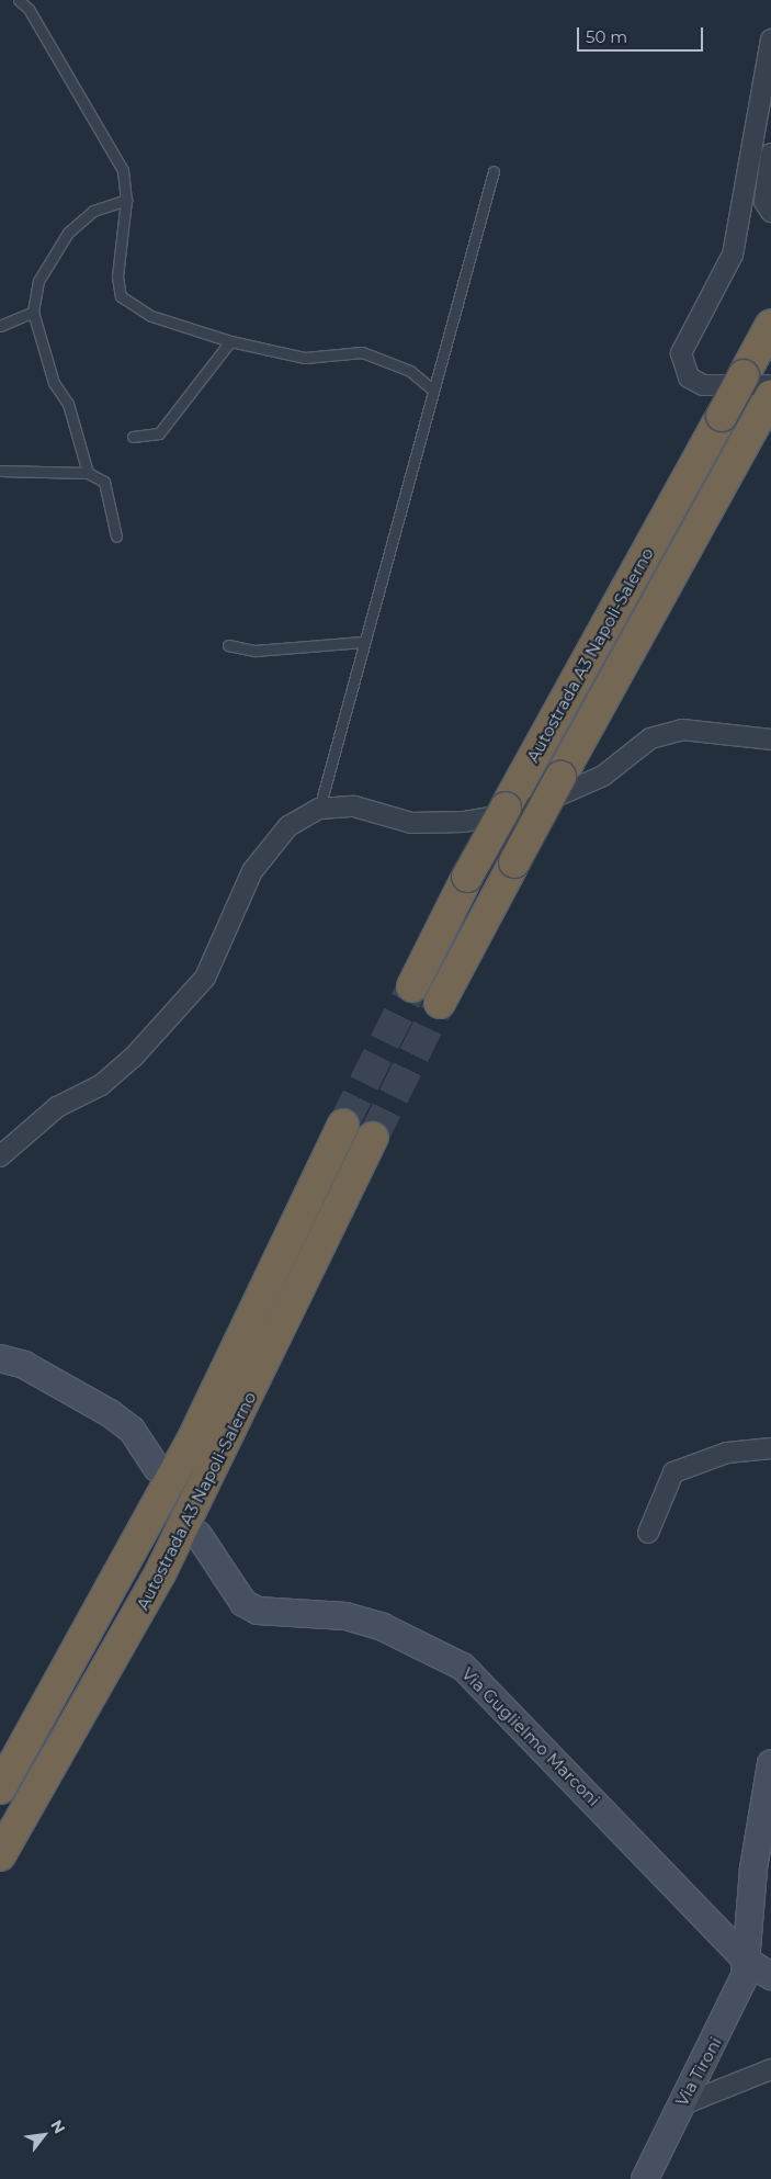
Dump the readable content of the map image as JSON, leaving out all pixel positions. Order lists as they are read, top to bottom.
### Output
{
  "streets": {
    "highway": ["Autostrada A3 Napoli-Salerno"],
    "street": ["Via Guglielmo Marconi", "Via Tironi"]
  },
  "crossings": [
    ["Via Guglielmo Marconi", "Via Tironi"]
  ],
  "scale_bar": "50 m",
  "north": "top right"
}
